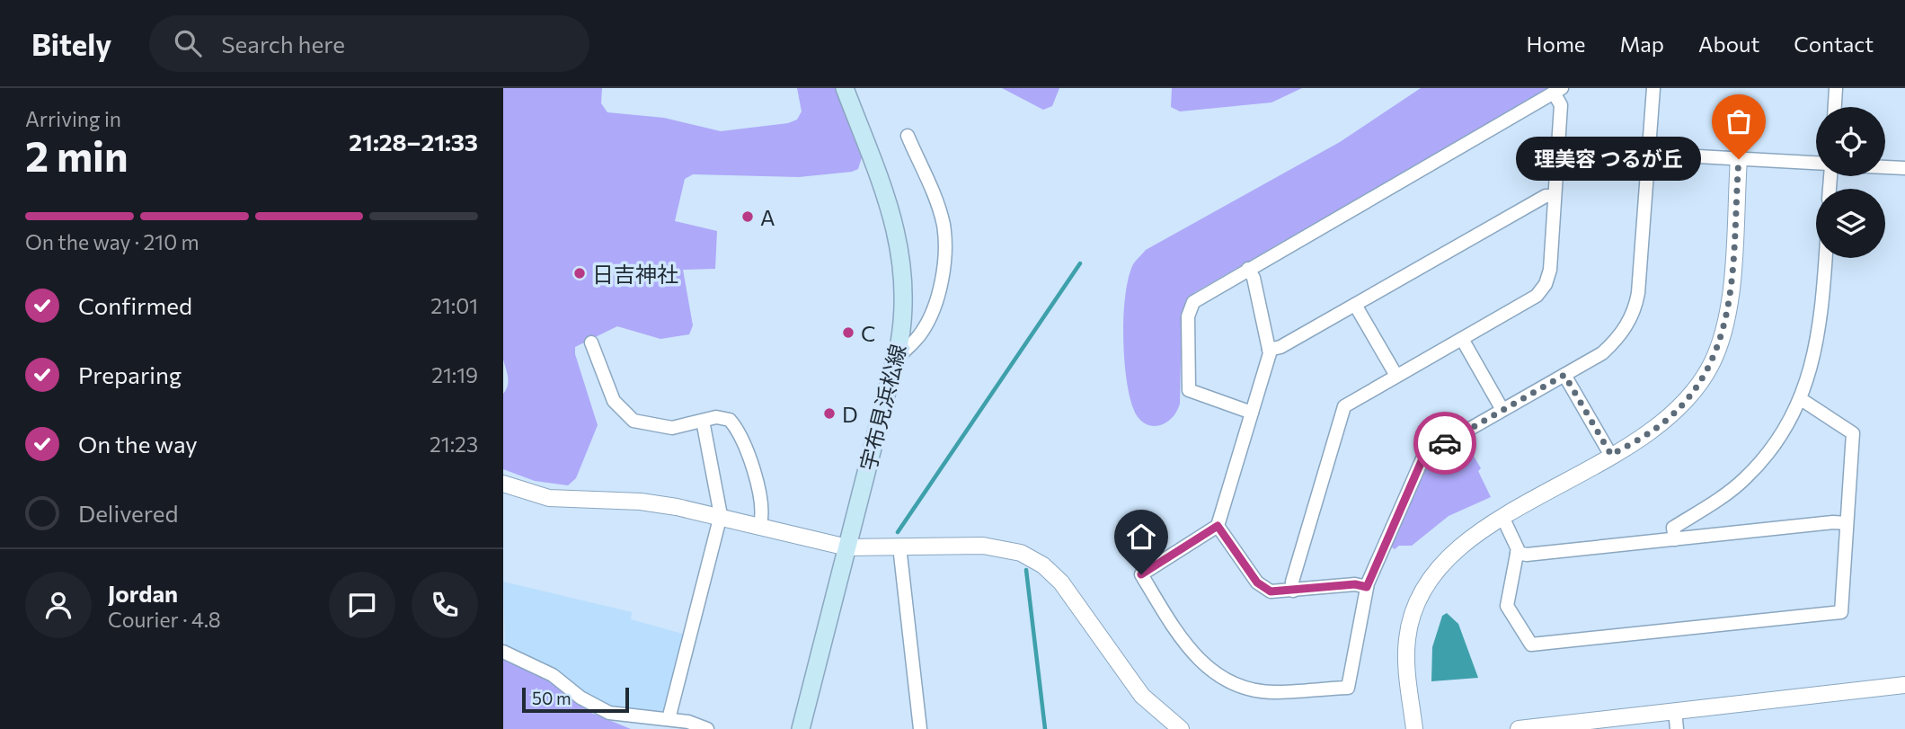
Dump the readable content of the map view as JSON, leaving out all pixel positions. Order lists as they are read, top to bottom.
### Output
{
  "streets": {
    "main road": ["宇布見浜松線"]
  },
  "places": [
    "理美容 つるが丘",
    "A",
    "日吉神社",
    "C",
    "D"
  ],
  "scale_bar": "50 m",
  "page": {
    "header": "Bitely",
    "search": "Search here",
    "nav": [
      "Home",
      "Map",
      "About",
      "Contact"
    ],
    "heading": ["2 min", "Arriving in", "21:28–21:33"],
    "panel": ["Jordan", "Courier · 4.8"],
    "bubble": "理美容 つるが丘",
    "bar": "On the way · 210 m",
    "list": [
      ["Confirmed", "21:01"],
      ["Preparing", "21:19"],
      ["On the way", "21:23"],
      "Delivered"
    ],
    "scale": "50 m"
  }
}
